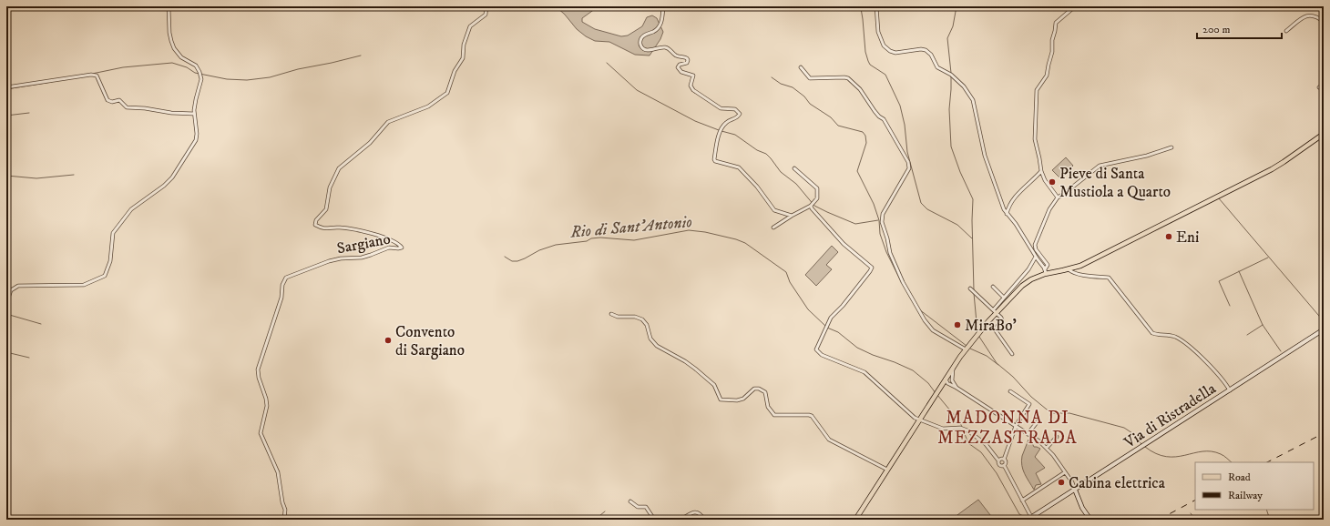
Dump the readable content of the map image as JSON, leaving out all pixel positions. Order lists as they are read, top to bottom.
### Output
{
  "streets": {
    "street": ["Sargiano", "Via di Ristradella"]
  },
  "districts": ["MADONNA DI MEZZASTRADA"],
  "water": ["Rio di Sant'Antonio"],
  "places": [
    "Pieve di Santa Mustiola a Quarto",
    "Eni",
    "MiraBo'",
    "Convento di Sargiano",
    "Cabina elettrica"
  ],
  "legend": ["Road", "Railway"],
  "scale_bar": "200 m"
}
